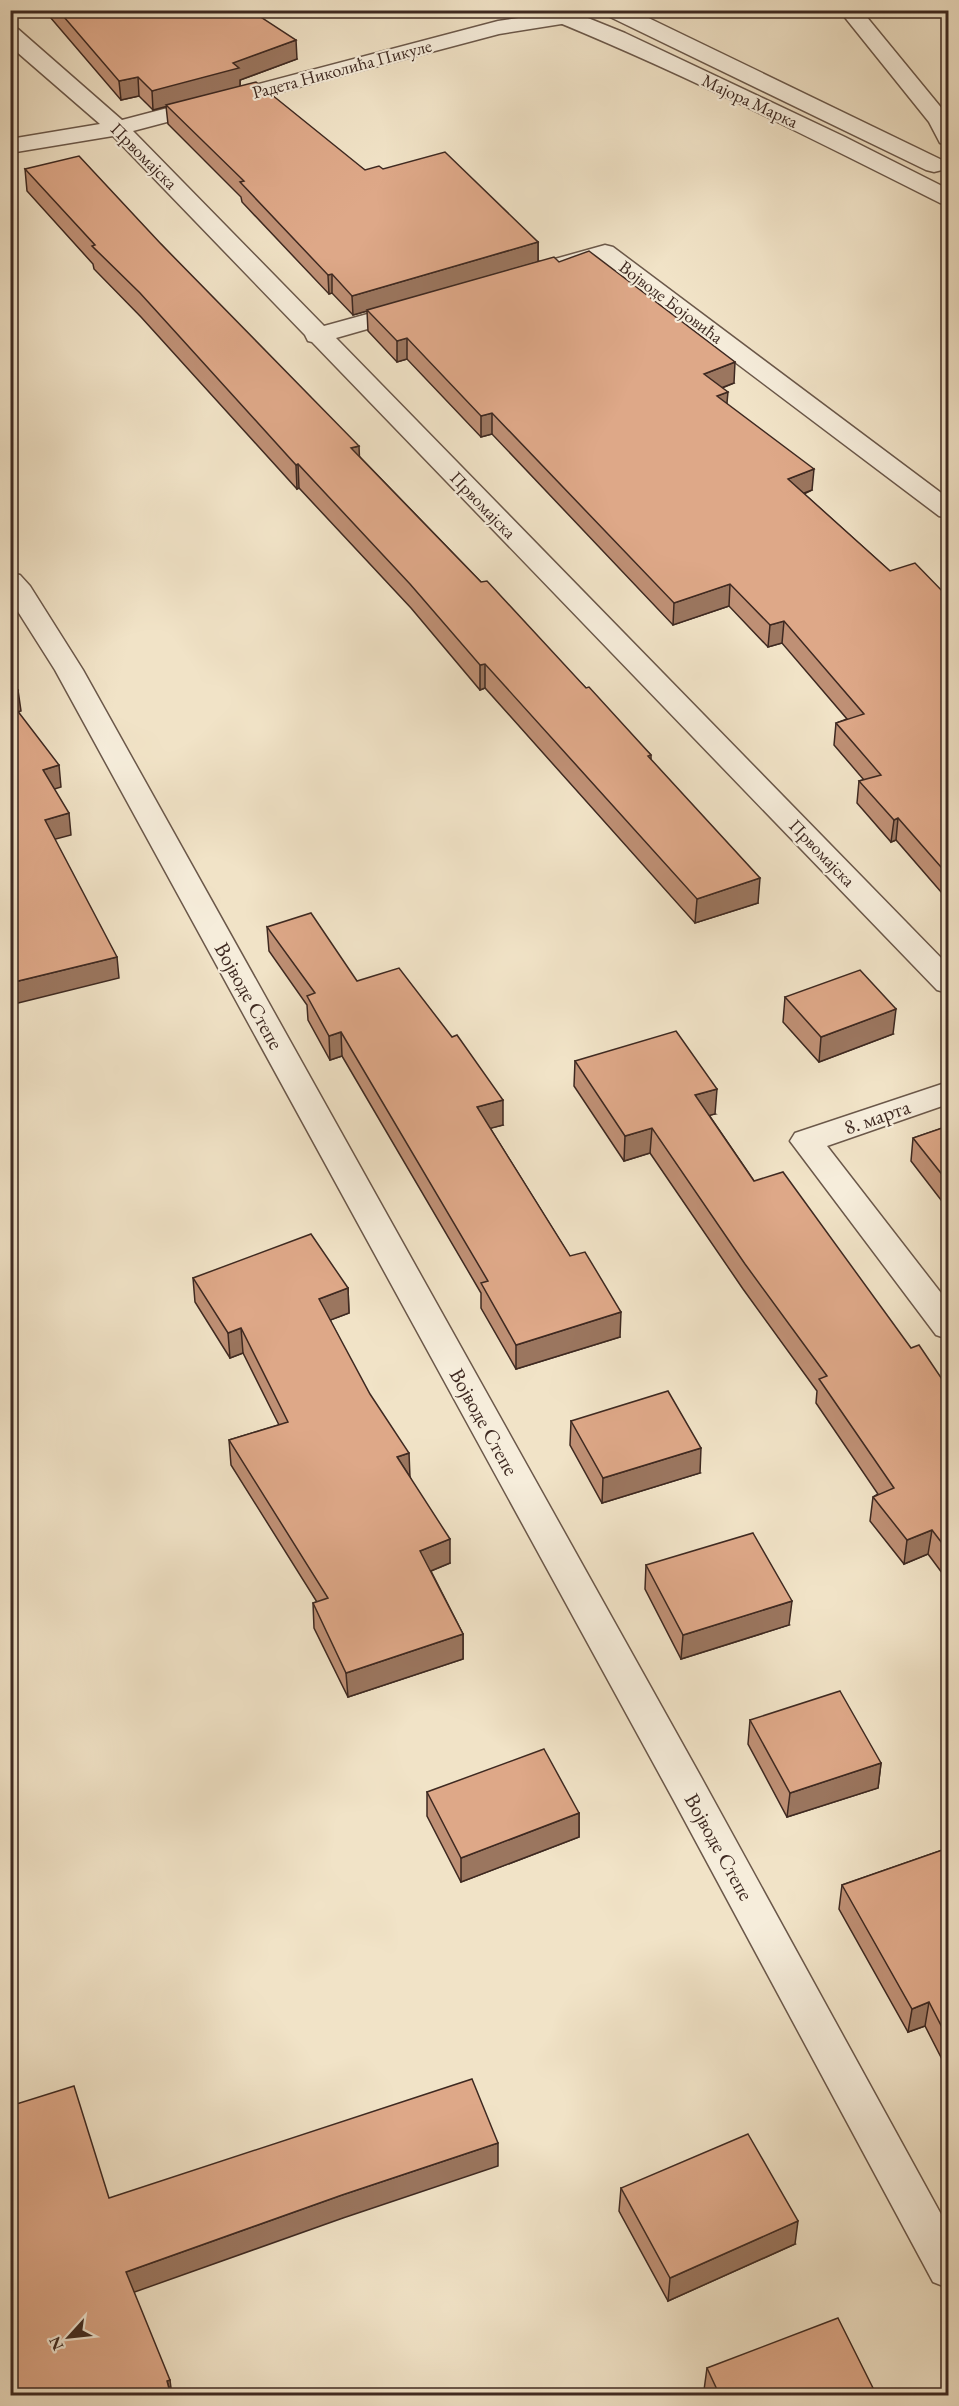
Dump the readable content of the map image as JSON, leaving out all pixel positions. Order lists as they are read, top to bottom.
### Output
{
  "streets": {
    "street": [
      "Радета Николића Пикуле",
      "Мајора Марка",
      "Првомајска",
      "Војводе Бојовића",
      "Војводе Степе",
      "8. марта"
    ]
  },
  "crossings": [
    ["Радета Николића Пикуле", "Мајора Марка"],
    ["Радета Николића Пикуле", "Првомајска"]
  ],
  "north": "bottom left"
}
